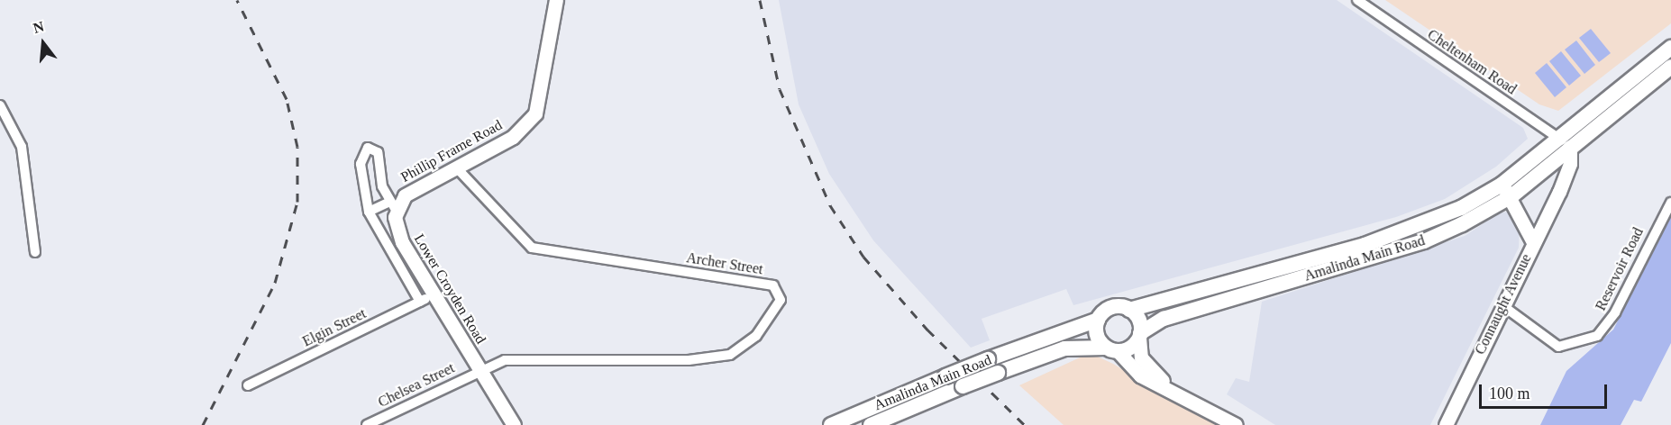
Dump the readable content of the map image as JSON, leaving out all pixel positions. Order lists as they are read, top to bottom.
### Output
{
  "streets": {
    "main road": ["Amalinda Main Road"],
    "street": [
      "Cheltenham Road",
      "Phillip Frame Road",
      "Archer Street",
      "Reservoir Road",
      "Lower Croyden Road",
      "Connaught Avenue",
      "Elgin Street",
      "Chelsea Street"
    ]
  },
  "crossings": [
    ["Cheltenham Road", "Amalinda Main Road"],
    ["Cheltenham Road", "Connaught Avenue"],
    ["Phillip Frame Road", "Archer Street"],
    ["Phillip Frame Road", "Lower Croyden Road"],
    ["Amalinda Main Road", "Connaught Avenue"],
    ["Archer Street", "Lower Croyden Road"],
    ["Archer Street", "Chelsea Street"],
    ["Reservoir Road", "Connaught Avenue"],
    ["Lower Croyden Road", "Elgin Street"],
    ["Lower Croyden Road", "Chelsea Street"]
  ],
  "scale_bar": "100 m",
  "north": "top"
}
